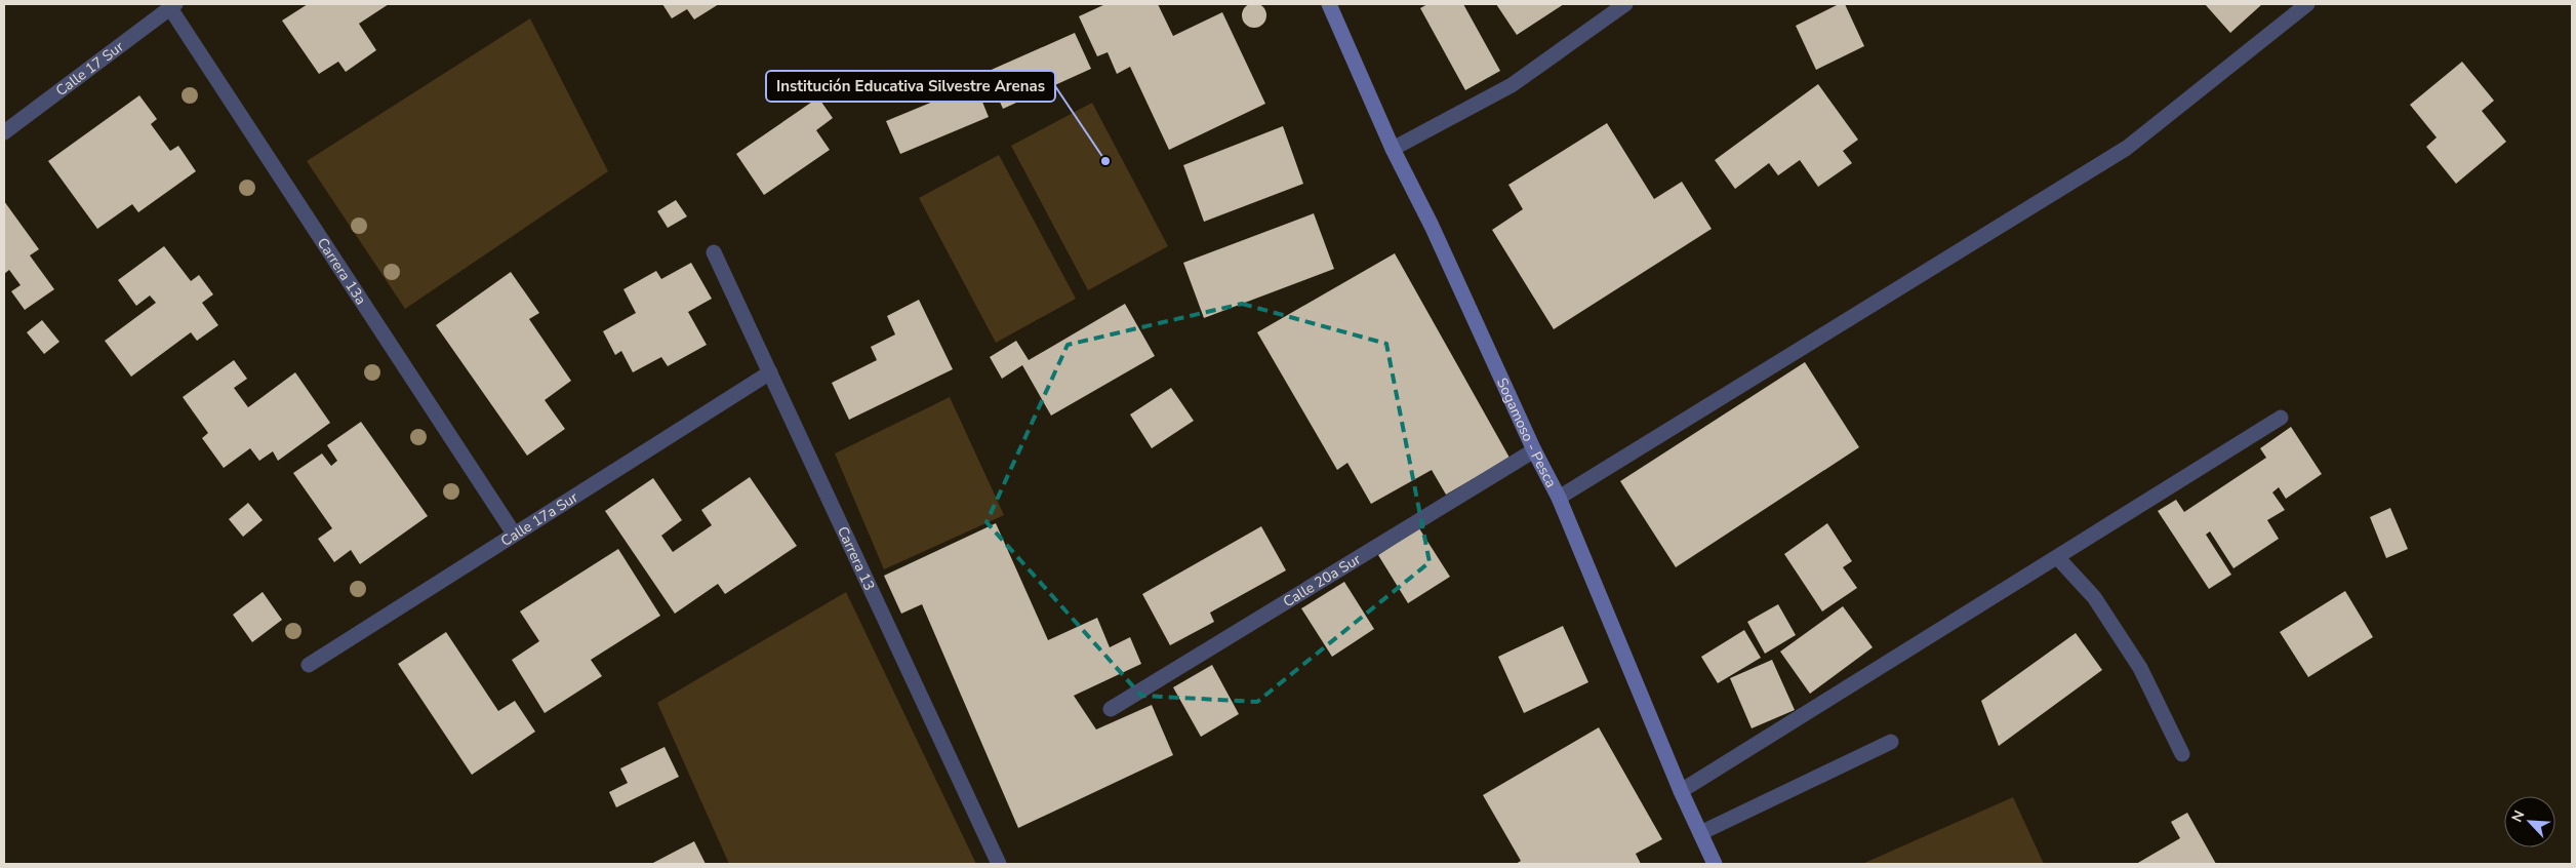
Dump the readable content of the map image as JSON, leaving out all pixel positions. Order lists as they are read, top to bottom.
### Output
{
  "streets": {
    "main road": ["Sogamoso - Pesca"],
    "street": [
      "Calle 17 Sur",
      "Carrera 13a",
      "Calle 17a Sur",
      "Carrera 13",
      "Calle 20a Sur"
    ]
  },
  "crossings": [
    ["Calle 17 Sur", "Carrera 13a"],
    ["Carrera 13a", "Calle 17a Sur"],
    ["Sogamoso - Pesca", "Calle 20a Sur"],
    ["Calle 17a Sur", "Carrera 13"]
  ],
  "places": ["Institución Educativa Silvestre Arenas"],
  "north": "top left"
}
